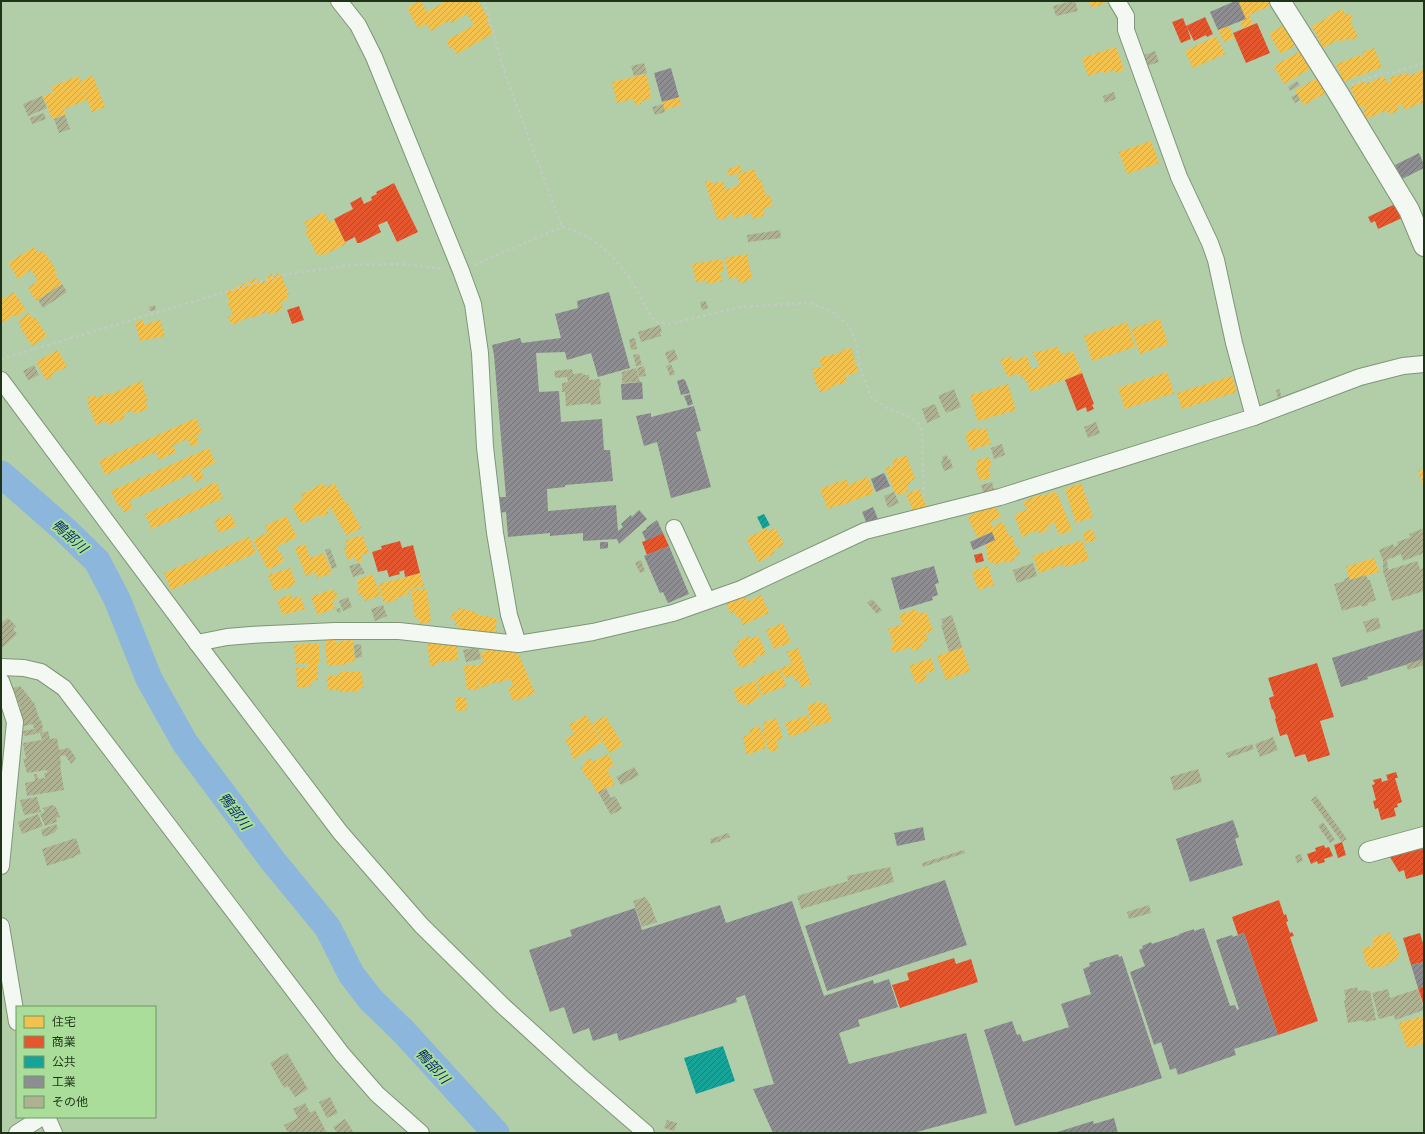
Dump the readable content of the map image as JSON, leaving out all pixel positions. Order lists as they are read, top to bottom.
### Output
{
  "water": ["鴨部川"],
  "legend": [
    "住宅",
    "商業",
    "公共",
    "工業",
    "その他"
  ]
}
